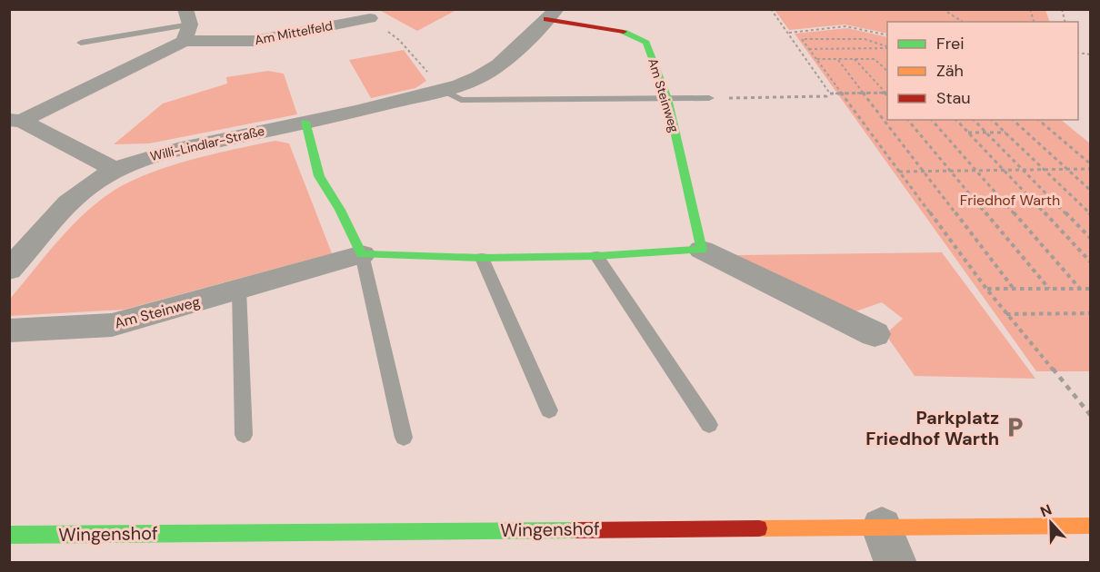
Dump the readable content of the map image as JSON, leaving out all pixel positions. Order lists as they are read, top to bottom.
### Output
{
  "streets": {
    "street": [
      "Am Mittelfeld",
      "Am Steinweg",
      "Willi-Lindlar-Straße",
      "Wingenshof"
    ]
  },
  "crossings": [
    ["Am Mittelfeld", "Willi-Lindlar-Straße"],
    ["Am Steinweg", "Willi-Lindlar-Straße"]
  ],
  "parks": ["Friedhof Warth"],
  "places": {
    "parking": ["Parkplatz Friedhof Warth"]
  },
  "legend": ["Frei", "Zäh", "Stau"],
  "north": "top"
}
